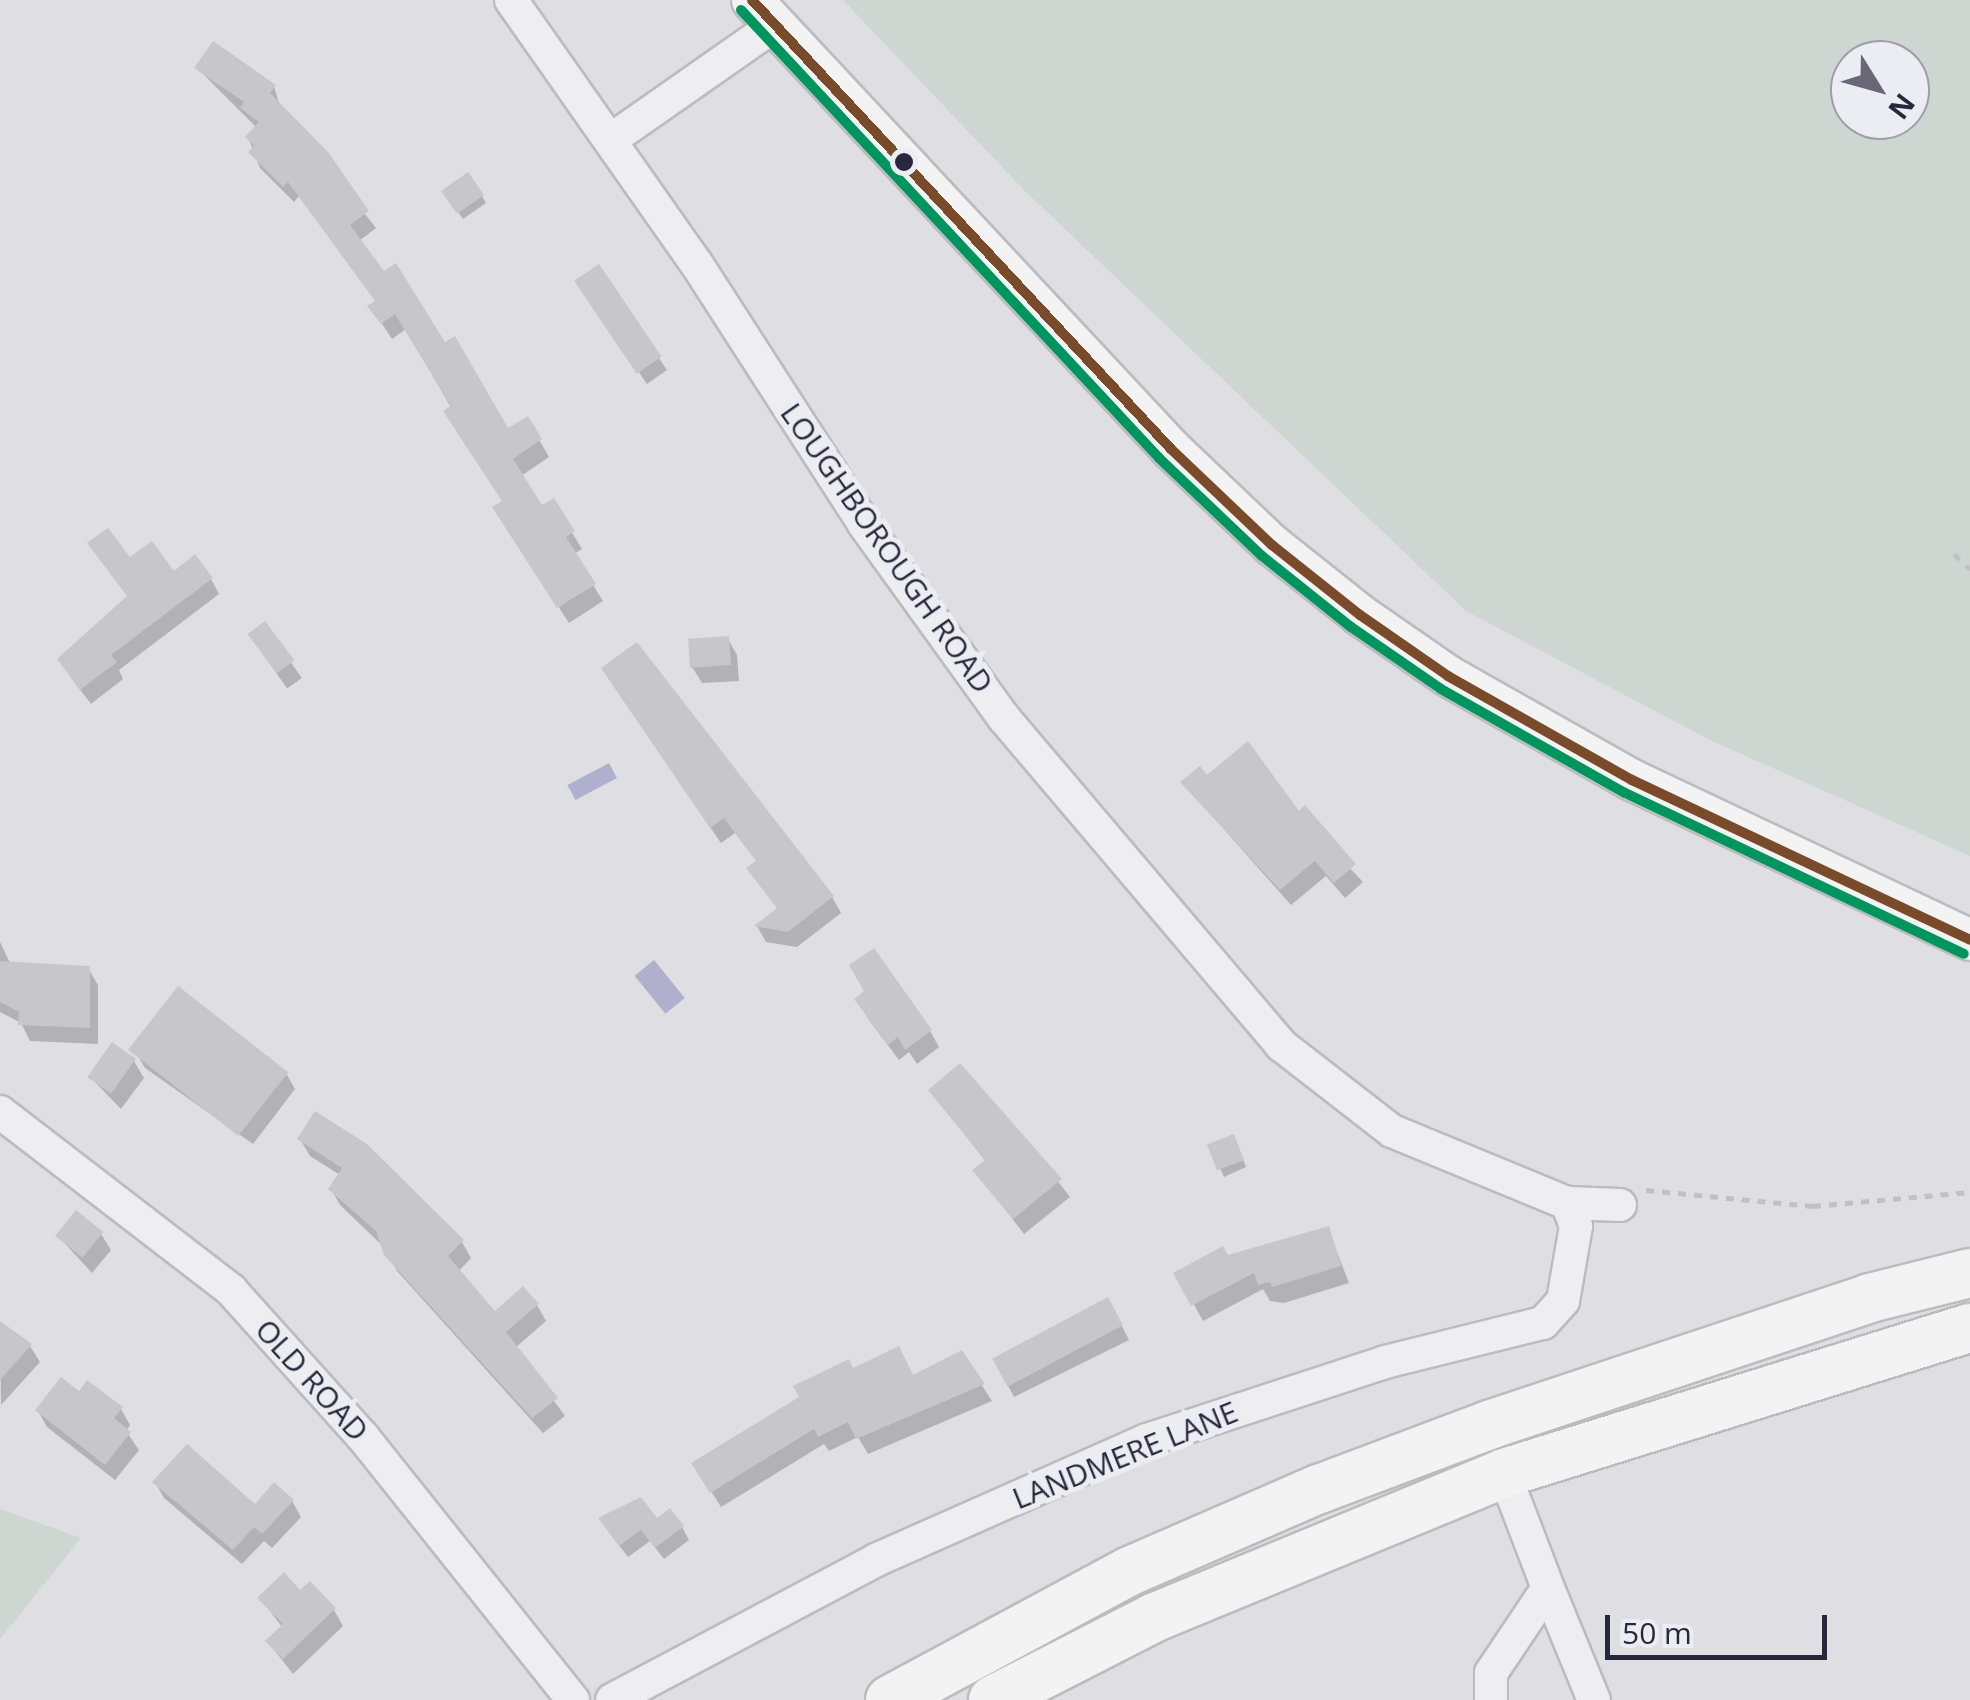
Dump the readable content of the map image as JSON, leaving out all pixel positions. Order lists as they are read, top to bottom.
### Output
{
  "streets": {
    "street": ["LOUGHBOROUGH ROAD", "OLD ROAD", "LANDMERE LANE"]
  },
  "crossings": [
    ["LOUGHBOROUGH ROAD", "LANDMERE LANE"]
  ],
  "scale_bar": "50 m",
  "north": "bottom right"
}
